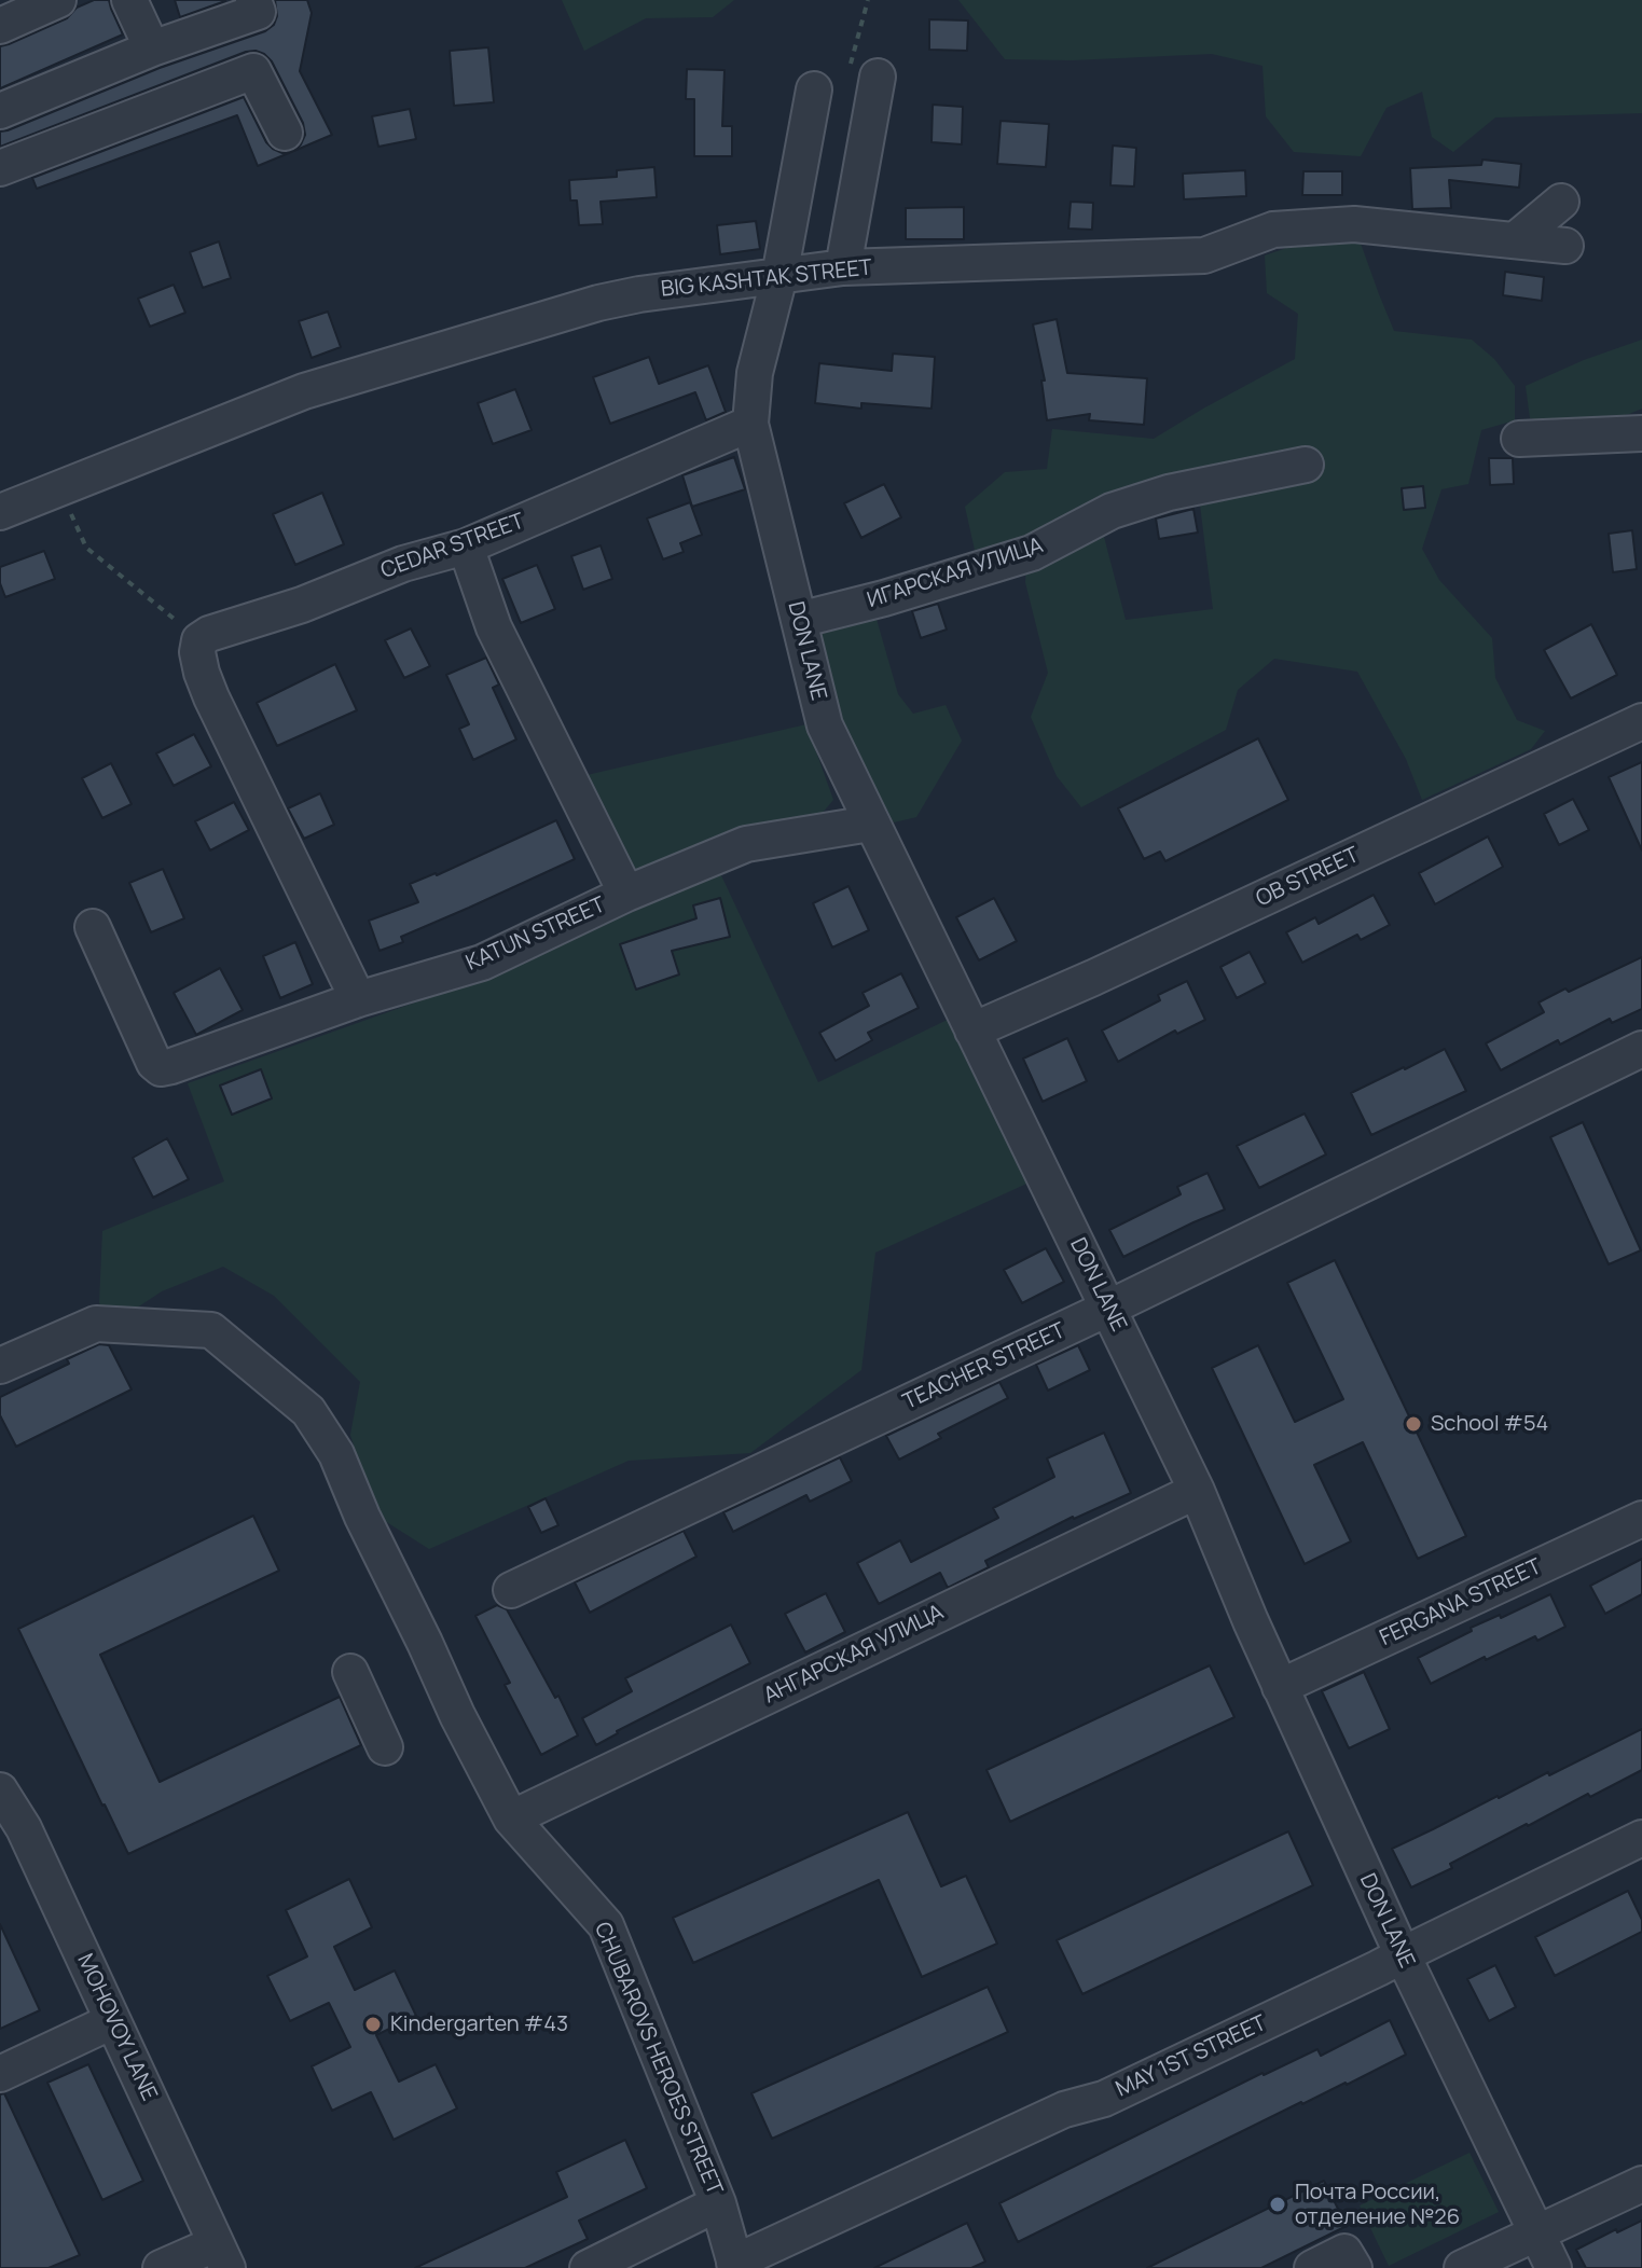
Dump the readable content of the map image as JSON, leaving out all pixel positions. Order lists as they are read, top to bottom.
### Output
{
  "streets": {
    "street": [
      "BIG KASHTAK STREET",
      "CEDAR STREET",
      "ИГАРСКАЯ УЛИЦА",
      "DON LANE",
      "OB STREET",
      "KATUN STREET",
      "TEACHER STREET",
      "FERGANA STREET",
      "АНГАРСКАЯ УЛИЦА",
      "MOHOVOY LANE",
      "MAY 1ST STREET",
      "CHUBAROVS HEROES STREET"
    ]
  },
  "crossings": [
    ["BIG KASHTAK STREET", "DON LANE"],
    ["CEDAR STREET", "DON LANE"],
    ["ИГАРСКАЯ УЛИЦА", "DON LANE"],
    ["DON LANE", "OB STREET"],
    ["DON LANE", "KATUN STREET"],
    ["DON LANE", "TEACHER STREET"],
    ["DON LANE", "FERGANA STREET"],
    ["DON LANE", "АНГАРСКАЯ УЛИЦА"],
    ["DON LANE", "MAY 1ST STREET"],
    ["АНГАРСКАЯ УЛИЦА", "CHUBAROVS HEROES STREET"],
    ["MAY 1ST STREET", "CHUBAROVS HEROES STREET"]
  ],
  "places": ["School #54", "Kindergarten #43", "Почта России, отделение №26"]
}
